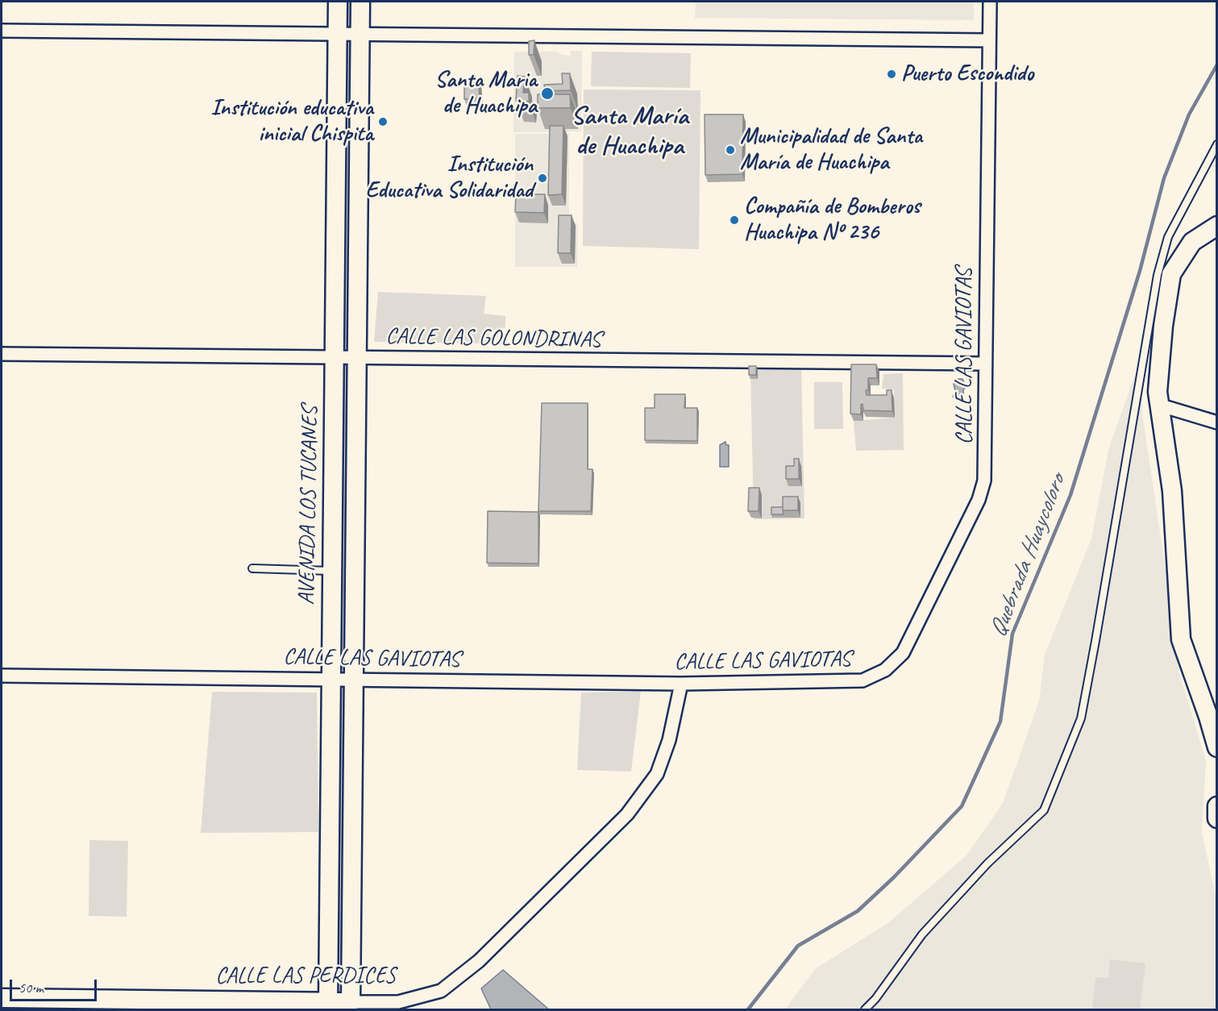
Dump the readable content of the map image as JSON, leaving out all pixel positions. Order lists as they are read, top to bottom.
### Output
{
  "streets": {
    "street": [
      "CALLE LAS GOLONDRINAS",
      "CALLE LAS GAVIOTAS",
      "AVENIDA LOS TUCANES",
      "CALLE LAS PERDICES"
    ]
  },
  "crossings": [
    ["CALLE LAS GOLONDRINAS", "CALLE LAS GAVIOTAS"],
    ["CALLE LAS GOLONDRINAS", "AVENIDA LOS TUCANES"],
    ["CALLE LAS GAVIOTAS", "AVENIDA LOS TUCANES"],
    ["CALLE LAS GAVIOTAS", "CALLE LAS PERDICES"],
    ["AVENIDA LOS TUCANES", "CALLE LAS PERDICES"]
  ],
  "districts": ["Santa María de Huachipa"],
  "water": ["Quebrada Huaycoloro"],
  "places": [
    "Puerto Escondido",
    "Santa Maria de Huachipa",
    "Institución educativa inicial Chispita",
    "Municipalidad de Santa María de Huachipa",
    "Institución Educativa Solidaridad",
    "Compañía de Bomberos Huachipa Nº 236"
  ],
  "scale_bar": "50 m"
}
